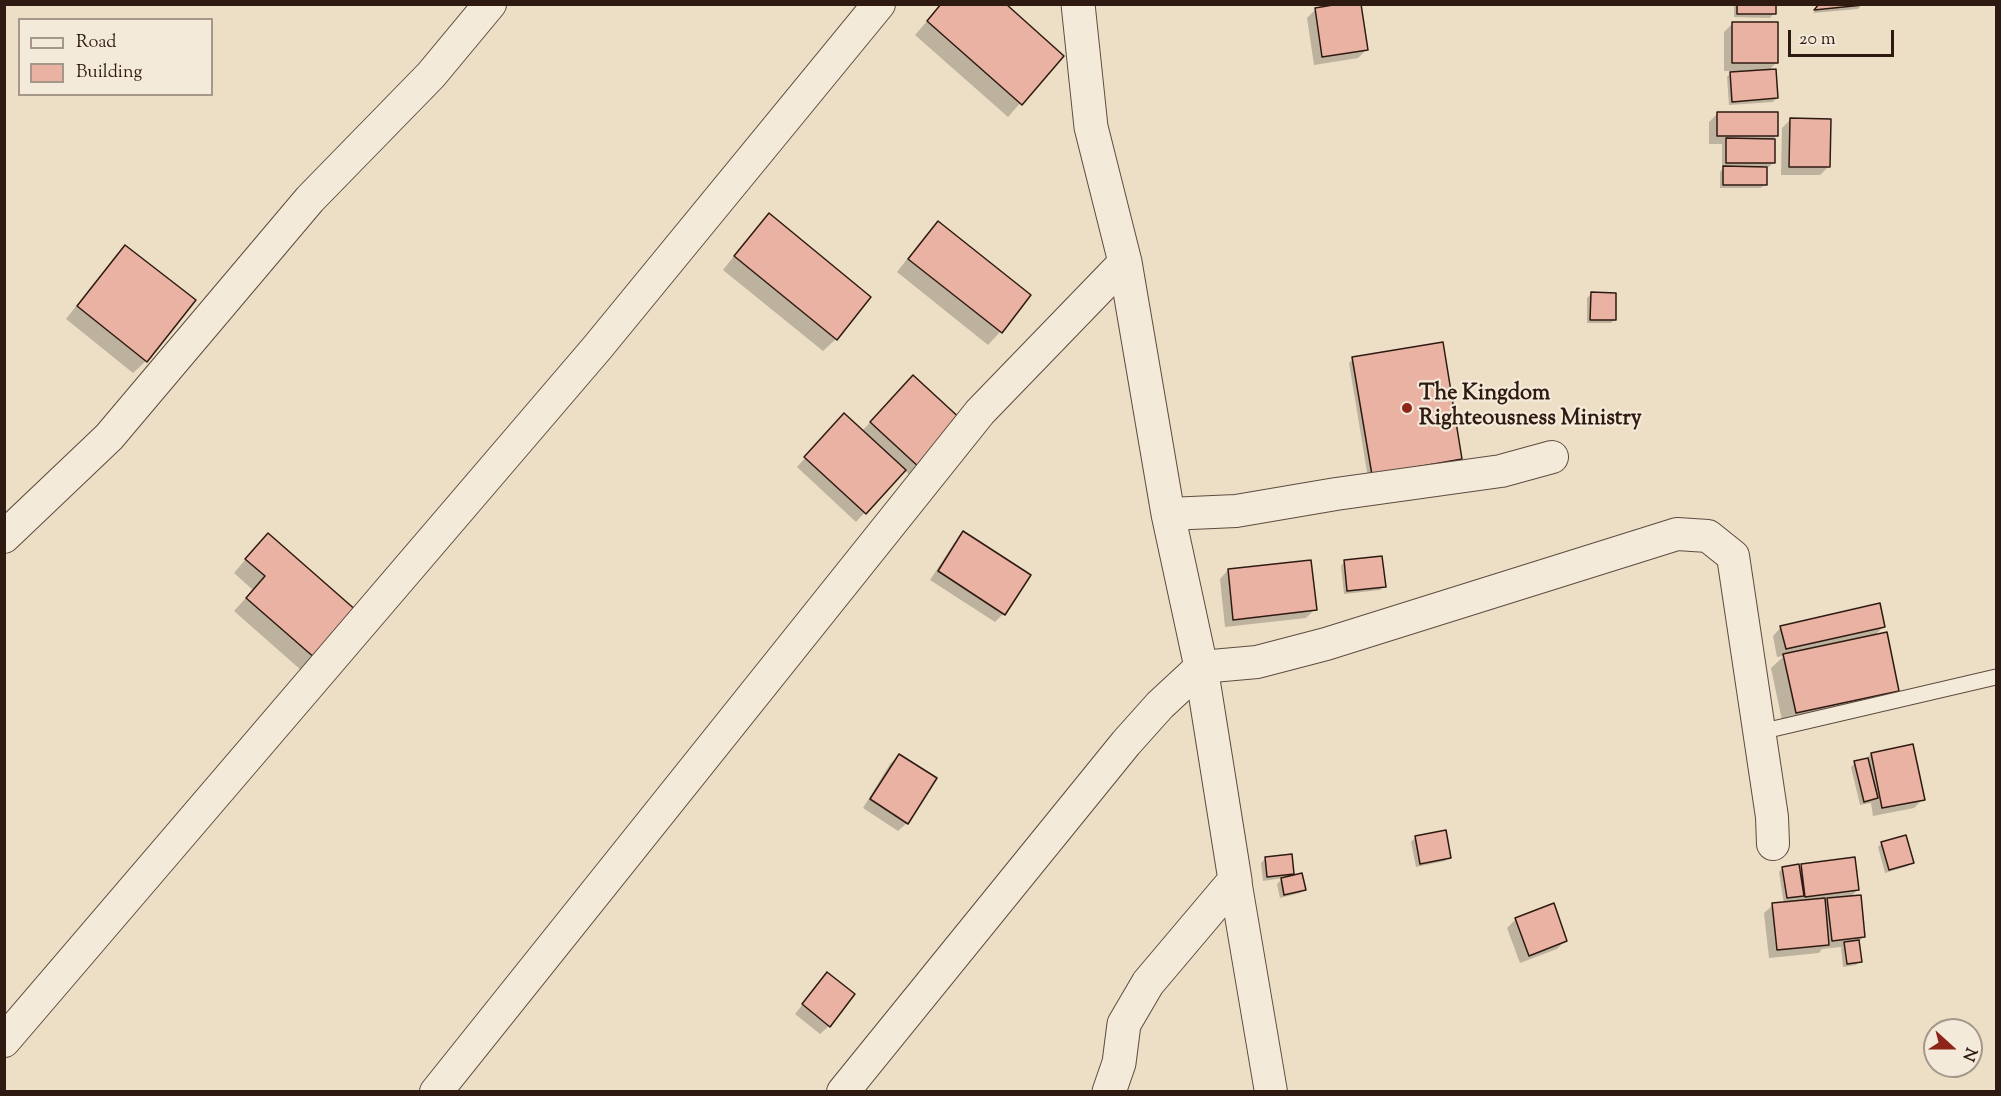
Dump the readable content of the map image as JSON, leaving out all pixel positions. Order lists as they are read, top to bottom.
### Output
{
  "places": ["The Kingdom Righteousness Ministry"],
  "legend": ["Road", "Building"],
  "scale_bar": "20 m",
  "north": "right"
}
